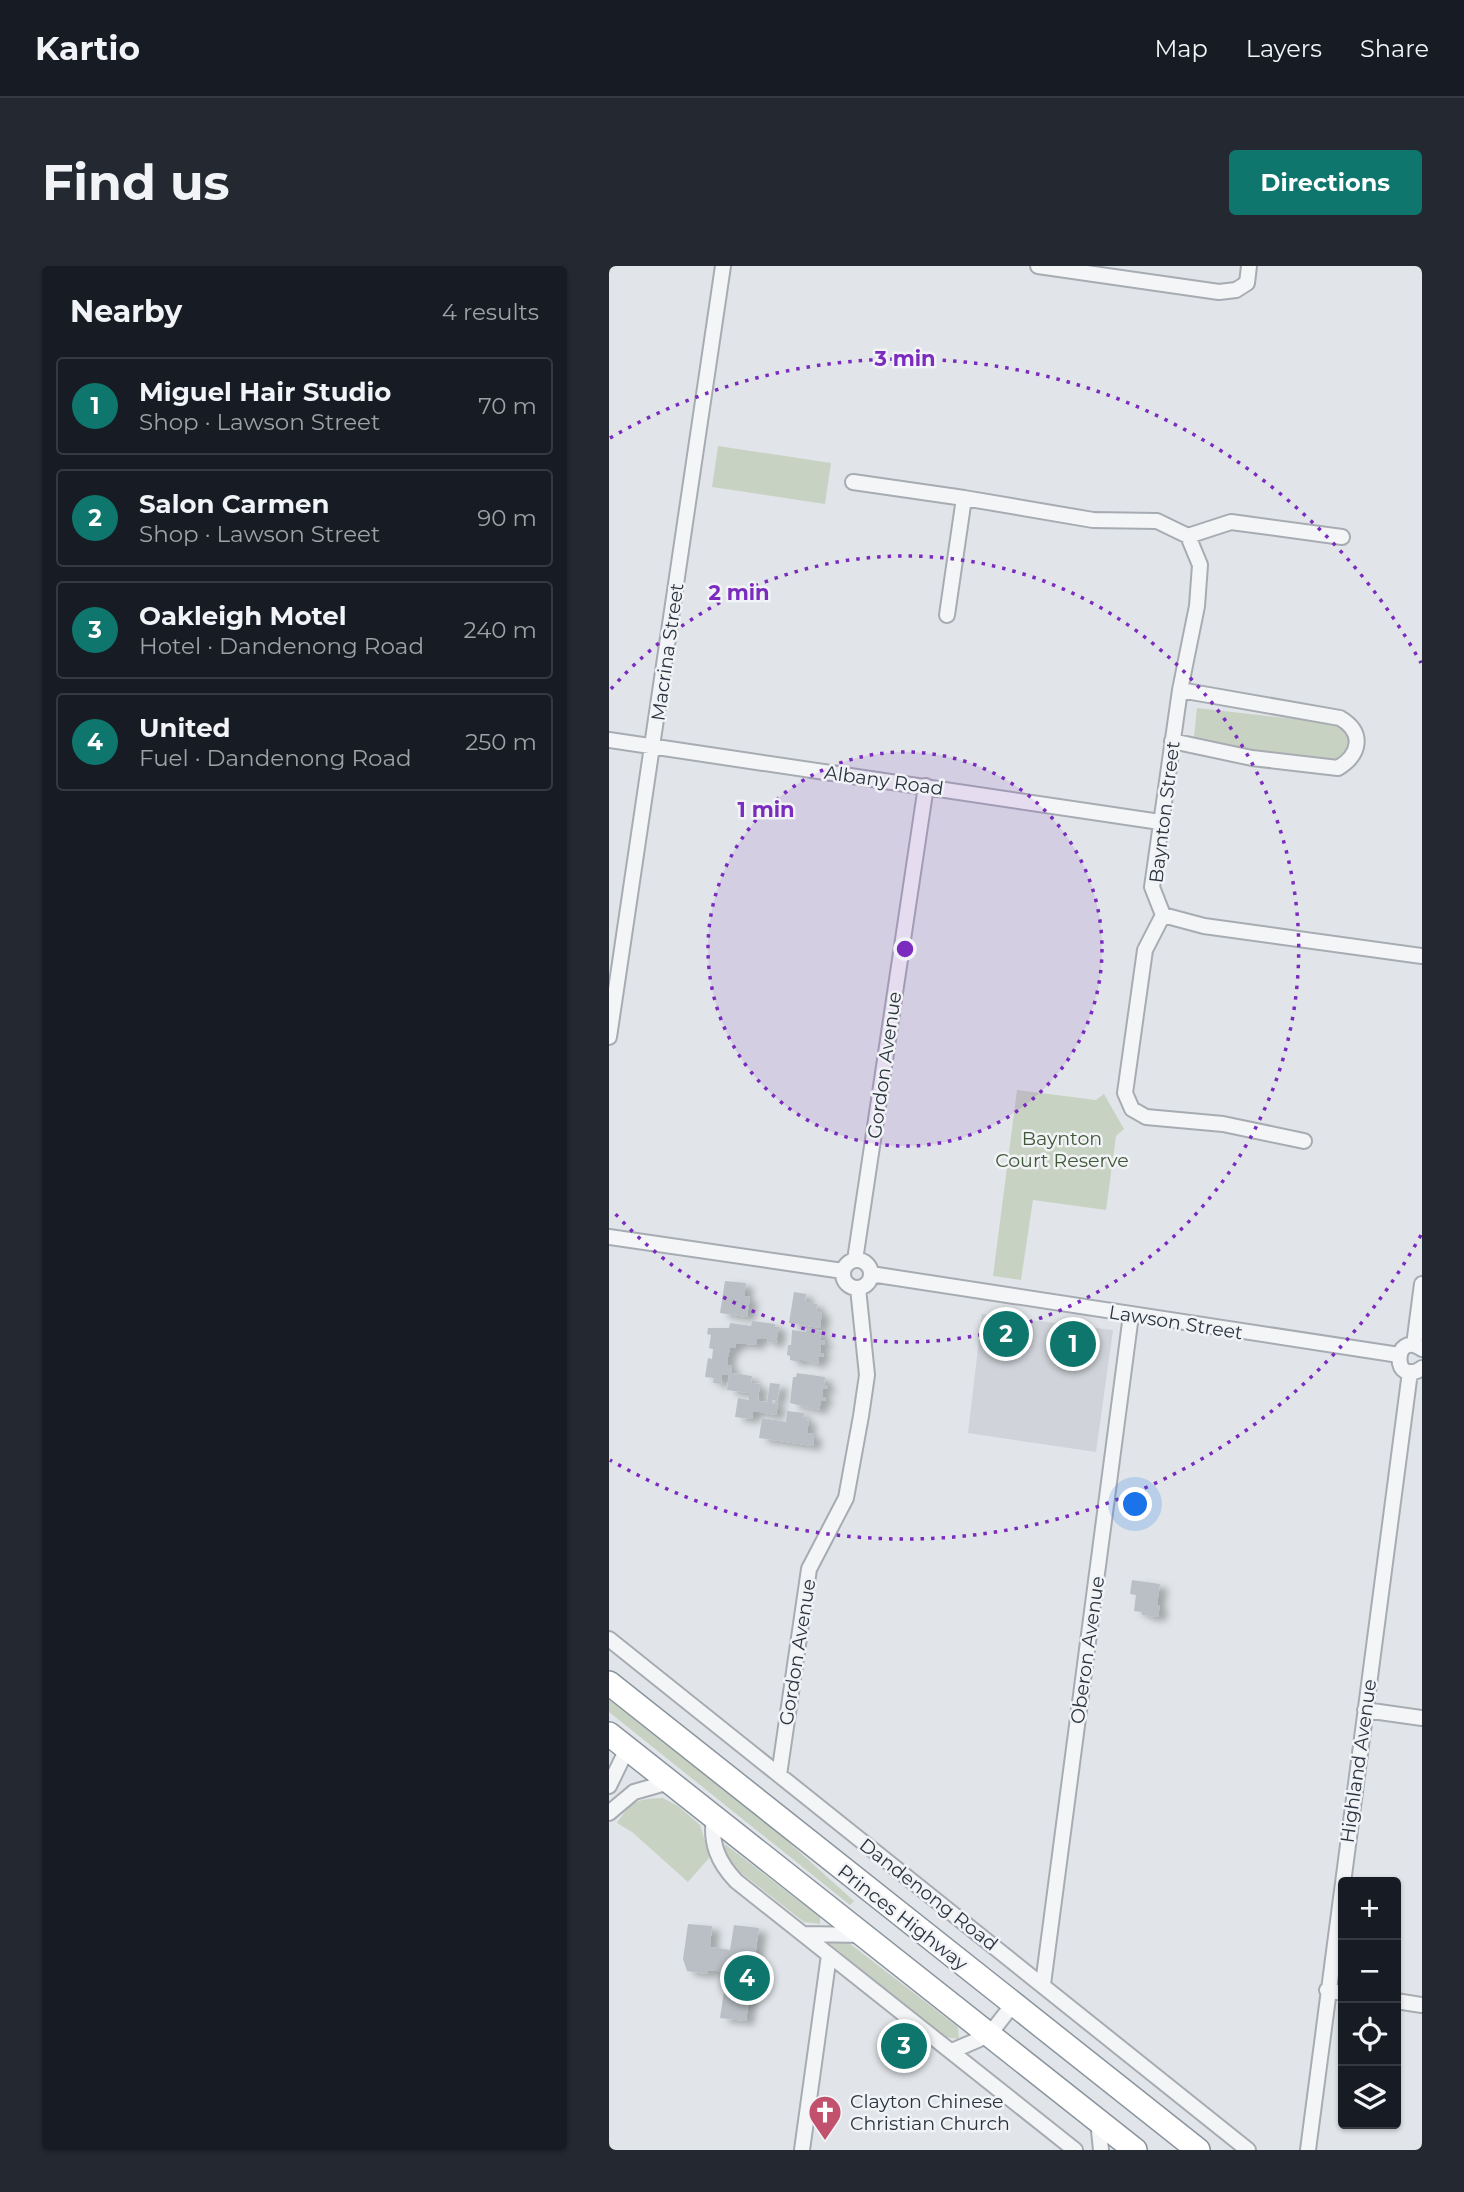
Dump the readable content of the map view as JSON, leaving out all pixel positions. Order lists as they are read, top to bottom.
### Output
{
  "streets": {
    "highway": ["Princes Highway"],
    "street": [
      "Macrina Street",
      "Albany Road",
      "Baynton Street",
      "Gordon Avenue",
      "Lawson Street",
      "Oberon Avenue",
      "Highland Avenue",
      "Dandenong Road"
    ]
  },
  "crossings": [
    ["Macrina Street", "Albany Road"],
    ["Albany Road", "Baynton Street"],
    ["Albany Road", "Gordon Avenue"],
    ["Gordon Avenue", "Lawson Street"],
    ["Gordon Avenue", "Dandenong Road"],
    ["Lawson Street", "Oberon Avenue"],
    ["Oberon Avenue", "Dandenong Road"]
  ],
  "parks": ["Baynton Court Reserve"],
  "places": {
    "church": ["Clayton Chinese Christian Church"]
  },
  "page": {
    "header": "Kartio",
    "nav": ["Map", "Layers", "Share"],
    "buttons": "Directions",
    "title": "Find us",
    "heading": ["Nearby", "4 results"],
    "list": [
      {
        "mark": "1",
        "name": "Miguel Hair Studio",
        "note": "Shop · Lawson Street",
        "value": "70 m"
      },
      {
        "mark": "2",
        "name": "Salon Carmen",
        "note": "Shop · Lawson Street",
        "value": "90 m"
      },
      {
        "mark": "3",
        "name": "Oakleigh Motel",
        "note": "Hotel · Dandenong Road",
        "value": "240 m"
      },
      {
        "mark": "4",
        "name": "United",
        "note": "Fuel · Dandenong Road",
        "value": "250 m"
      }
    ],
    "pins": [
      "2",
      "1",
      "4",
      "3"
    ],
    "map_buttons": ["+", "−"]
  },
  "rings": ["3 min", "2 min", "1 min"]
}
